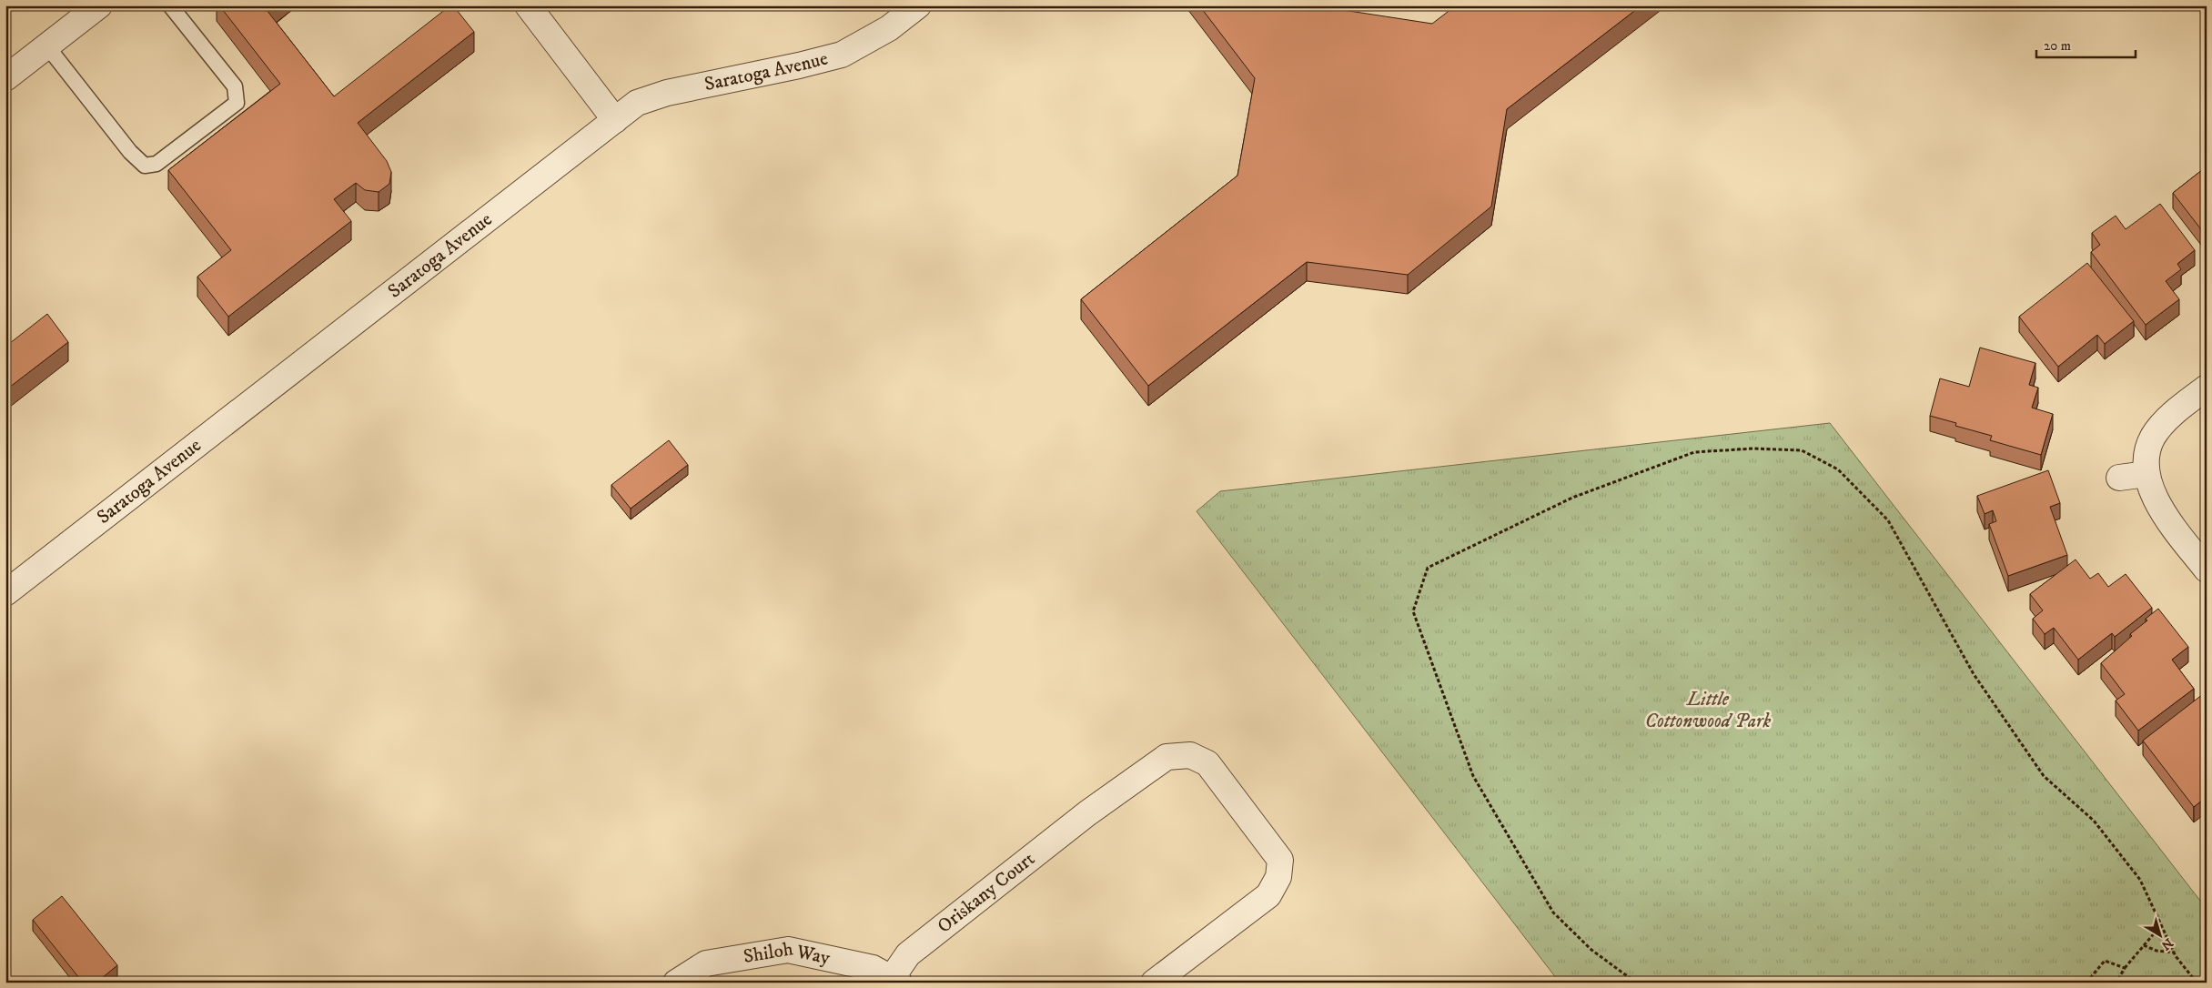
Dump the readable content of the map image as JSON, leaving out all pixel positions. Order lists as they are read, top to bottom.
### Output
{
  "streets": {
    "street": ["Saratoga Avenue", "Oriskany Court", "Shiloh Way"]
  },
  "crossings": [
    ["Oriskany Court", "Shiloh Way"]
  ],
  "parks": ["Little Cottonwood Park"],
  "scale_bar": "20 m",
  "north": "bottom right"
}
